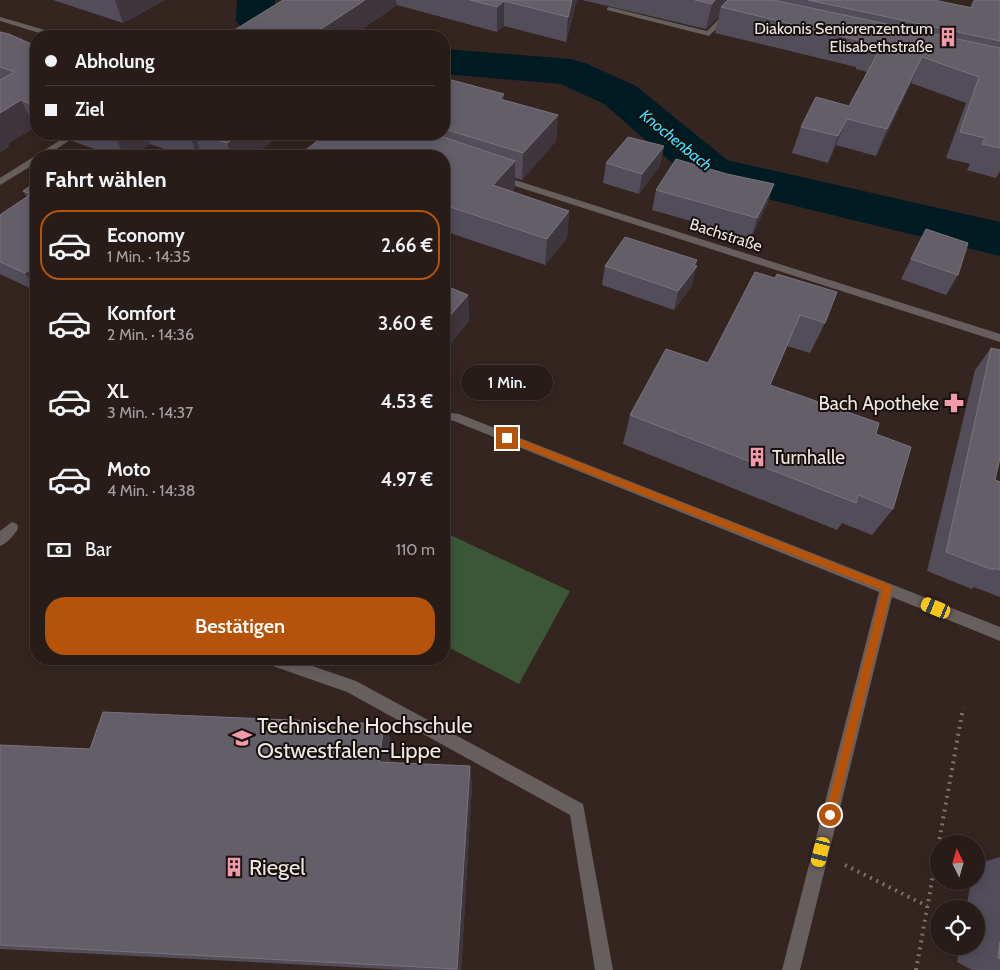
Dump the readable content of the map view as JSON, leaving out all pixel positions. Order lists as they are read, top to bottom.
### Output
{
  "streets": {
    "street": ["Bachstraße"]
  },
  "water": ["Knochenbach"],
  "places": {
    "building": ["Diakonis Seniorenzentrum Elisabethstraße", "Turnhalle", "Riegel"],
    "pharmacy": ["Bach Apotheke"],
    "school or university": ["Technische Hochschule Ostwestfalen-Lippe"]
  },
  "north": "top",
  "page": {
    "banner": ["Abholung", "Ziel"],
    "heading": "Fahrt wählen",
    "list": [
      {
        "name": "Economy",
        "note": "1 Min. · 14:35",
        "value": "2.66 €"
      },
      {
        "name": "Komfort",
        "note": "2 Min. · 14:36",
        "value": "3.60 €"
      },
      {
        "name": "XL",
        "note": "3 Min. · 14:37",
        "value": "4.53 €"
      },
      {
        "name": "Moto",
        "note": "4 Min. · 14:38",
        "value": "4.97 €"
      }
    ],
    "bubble": "1 Min.",
    "pay": ["Bar", "110 m"],
    "buttons": "Bestätigen"
  }
}
